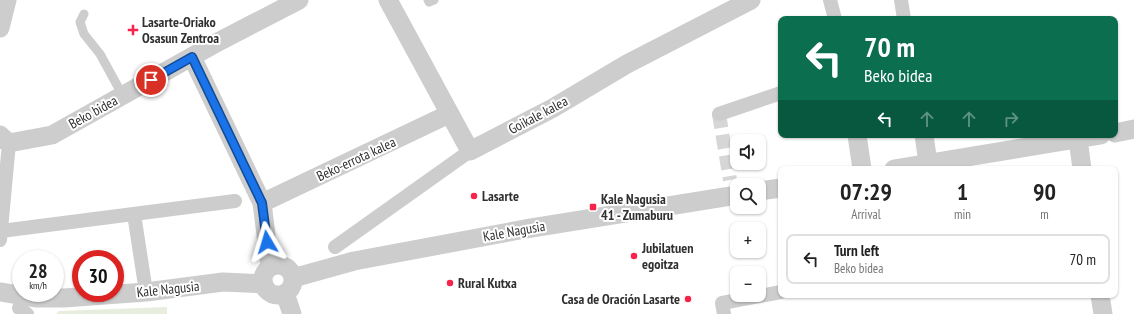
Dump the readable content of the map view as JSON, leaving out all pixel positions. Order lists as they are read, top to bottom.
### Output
{
  "streets": {
    "street": [
      "Beko bidea",
      "Goikale kalea",
      "Beko-errota kalea",
      "Kale Nagusia"
    ]
  },
  "places": {
    "health": ["Lasarte-Oriako Osasun Zentroa"],
    "other": [
      "Lasarte",
      "Jubilatuen egoitza",
      "Rural Kutxa",
      "Casa de Oración Lasarte"
    ],
    "transit": ["Kale Nagusia 41 - Zumaburu"]
  },
  "page": {
    "turn": ["70 m", "Beko bidea"],
    "map_buttons": ["+", "−"],
    "eta": [
      "07:29",
      "Arrival",
      "1",
      "min",
      "90",
      "m"
    ],
    "list": [
      {
        "name": "Turn left",
        "note": "Beko bidea",
        "value": "70 m"
      }
    ],
    "speed": "28 km/h",
    "limit": "30"
  }
}
